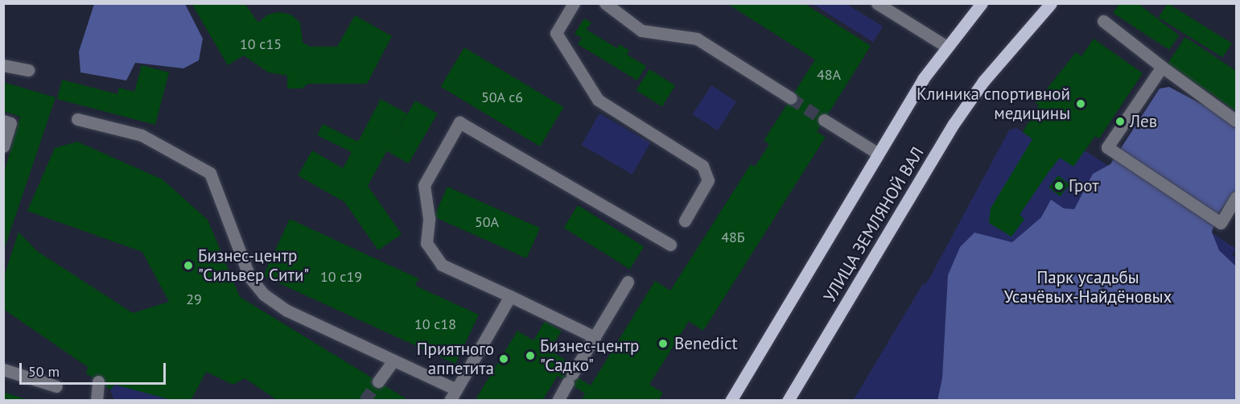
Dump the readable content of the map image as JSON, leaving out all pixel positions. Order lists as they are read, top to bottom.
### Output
{
  "streets": {
    "main road": ["УЛИЦА ЗЕМЛЯНОЙ ВАЛ"]
  },
  "parks": ["Парк усадьбы Усачёвых-Найдёновых"],
  "places": [
    "Клиника спортивной медицины",
    "Лев",
    "Грот",
    "Бизнес-центр \"Сильвер Сити\"",
    "Benedict",
    "Бизнес-центр \"Садко\"",
    "Приятного аппетита"
  ],
  "house_numbers": [
    "10 с15",
    "48А",
    "50А с6",
    "50А",
    "48Б",
    "10 с19",
    "29",
    "10 с18"
  ],
  "scale_bar": "50 m"
}
